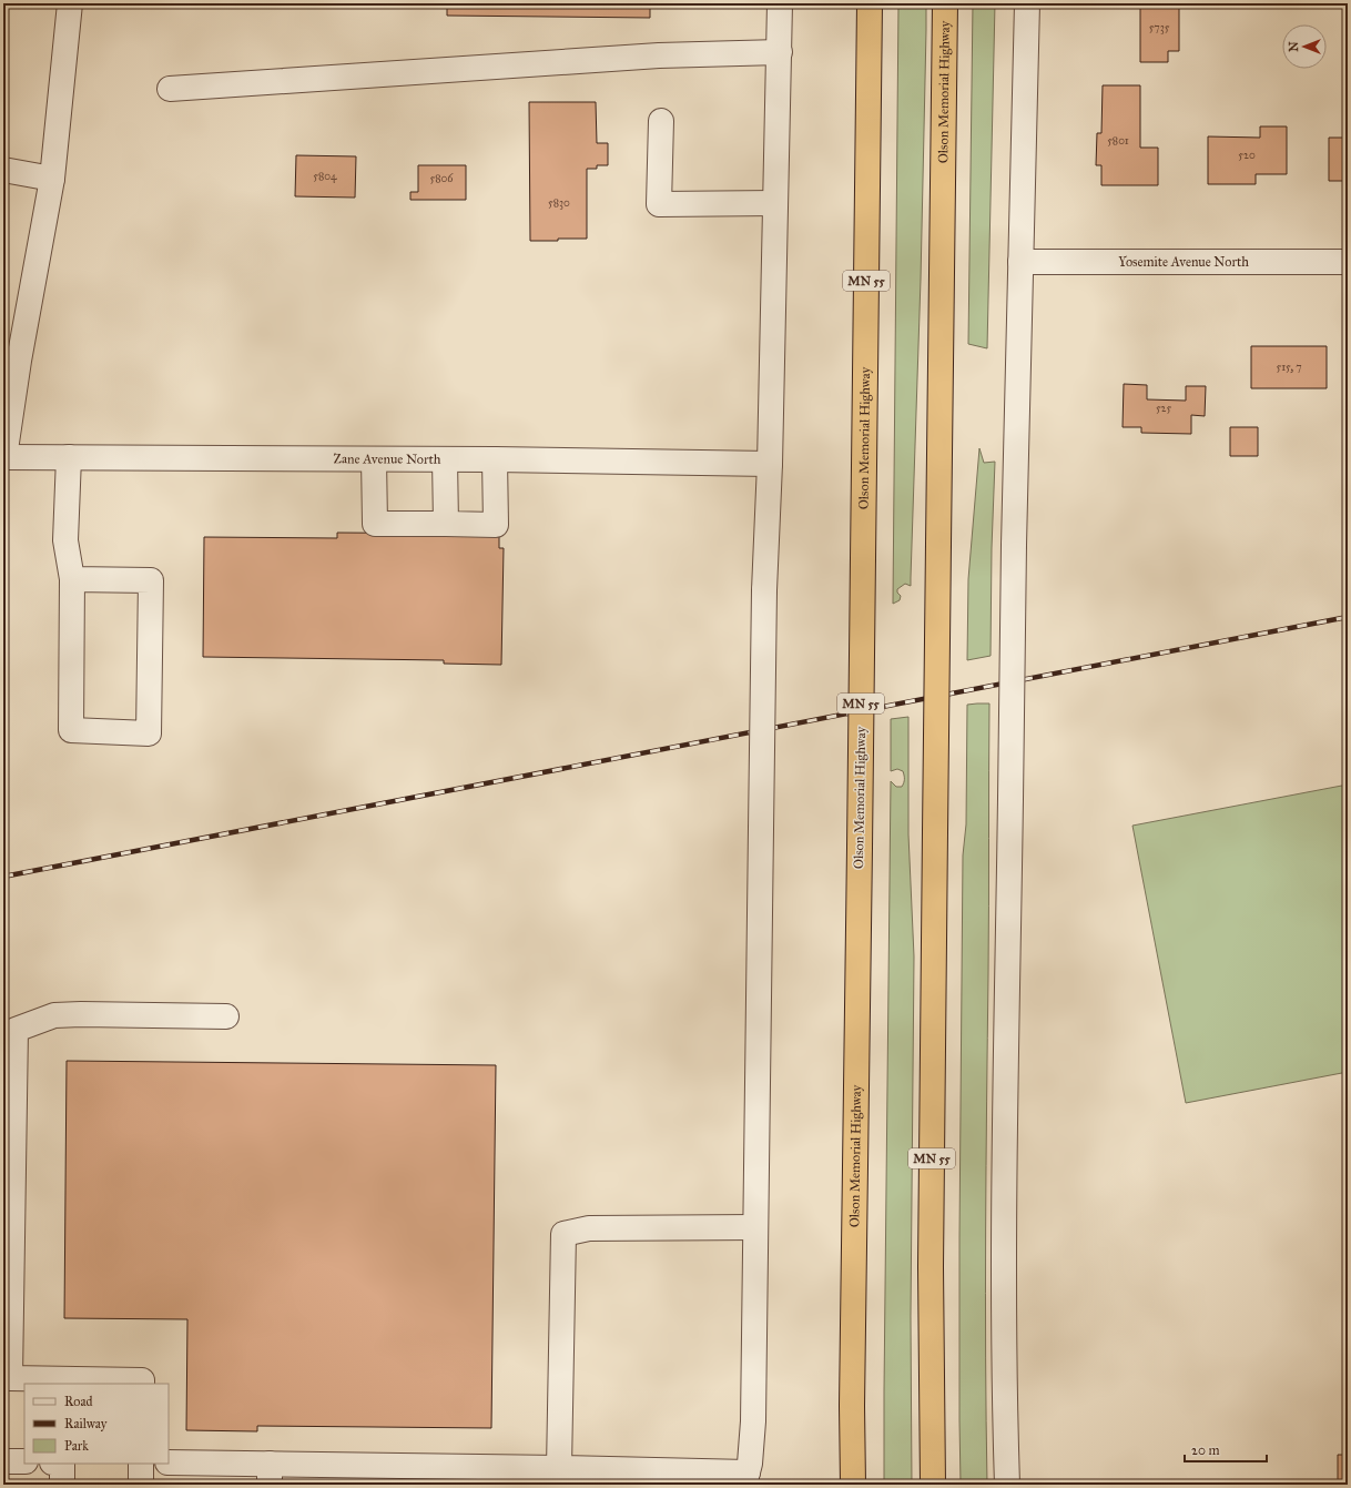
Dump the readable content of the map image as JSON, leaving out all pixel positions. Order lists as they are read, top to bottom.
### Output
{
  "streets": {
    "highway": ["Olson Memorial Highway", "MN 55"],
    "street": ["Yosemite Avenue North", "Zane Avenue North"]
  },
  "house_numbers": [
    "5735",
    "5801",
    "520",
    "5804",
    "5806",
    "5830",
    "515, 7",
    "525"
  ],
  "legend": ["Road", "Railway", "Park"],
  "scale_bar": "20 m",
  "north": "left"
}
